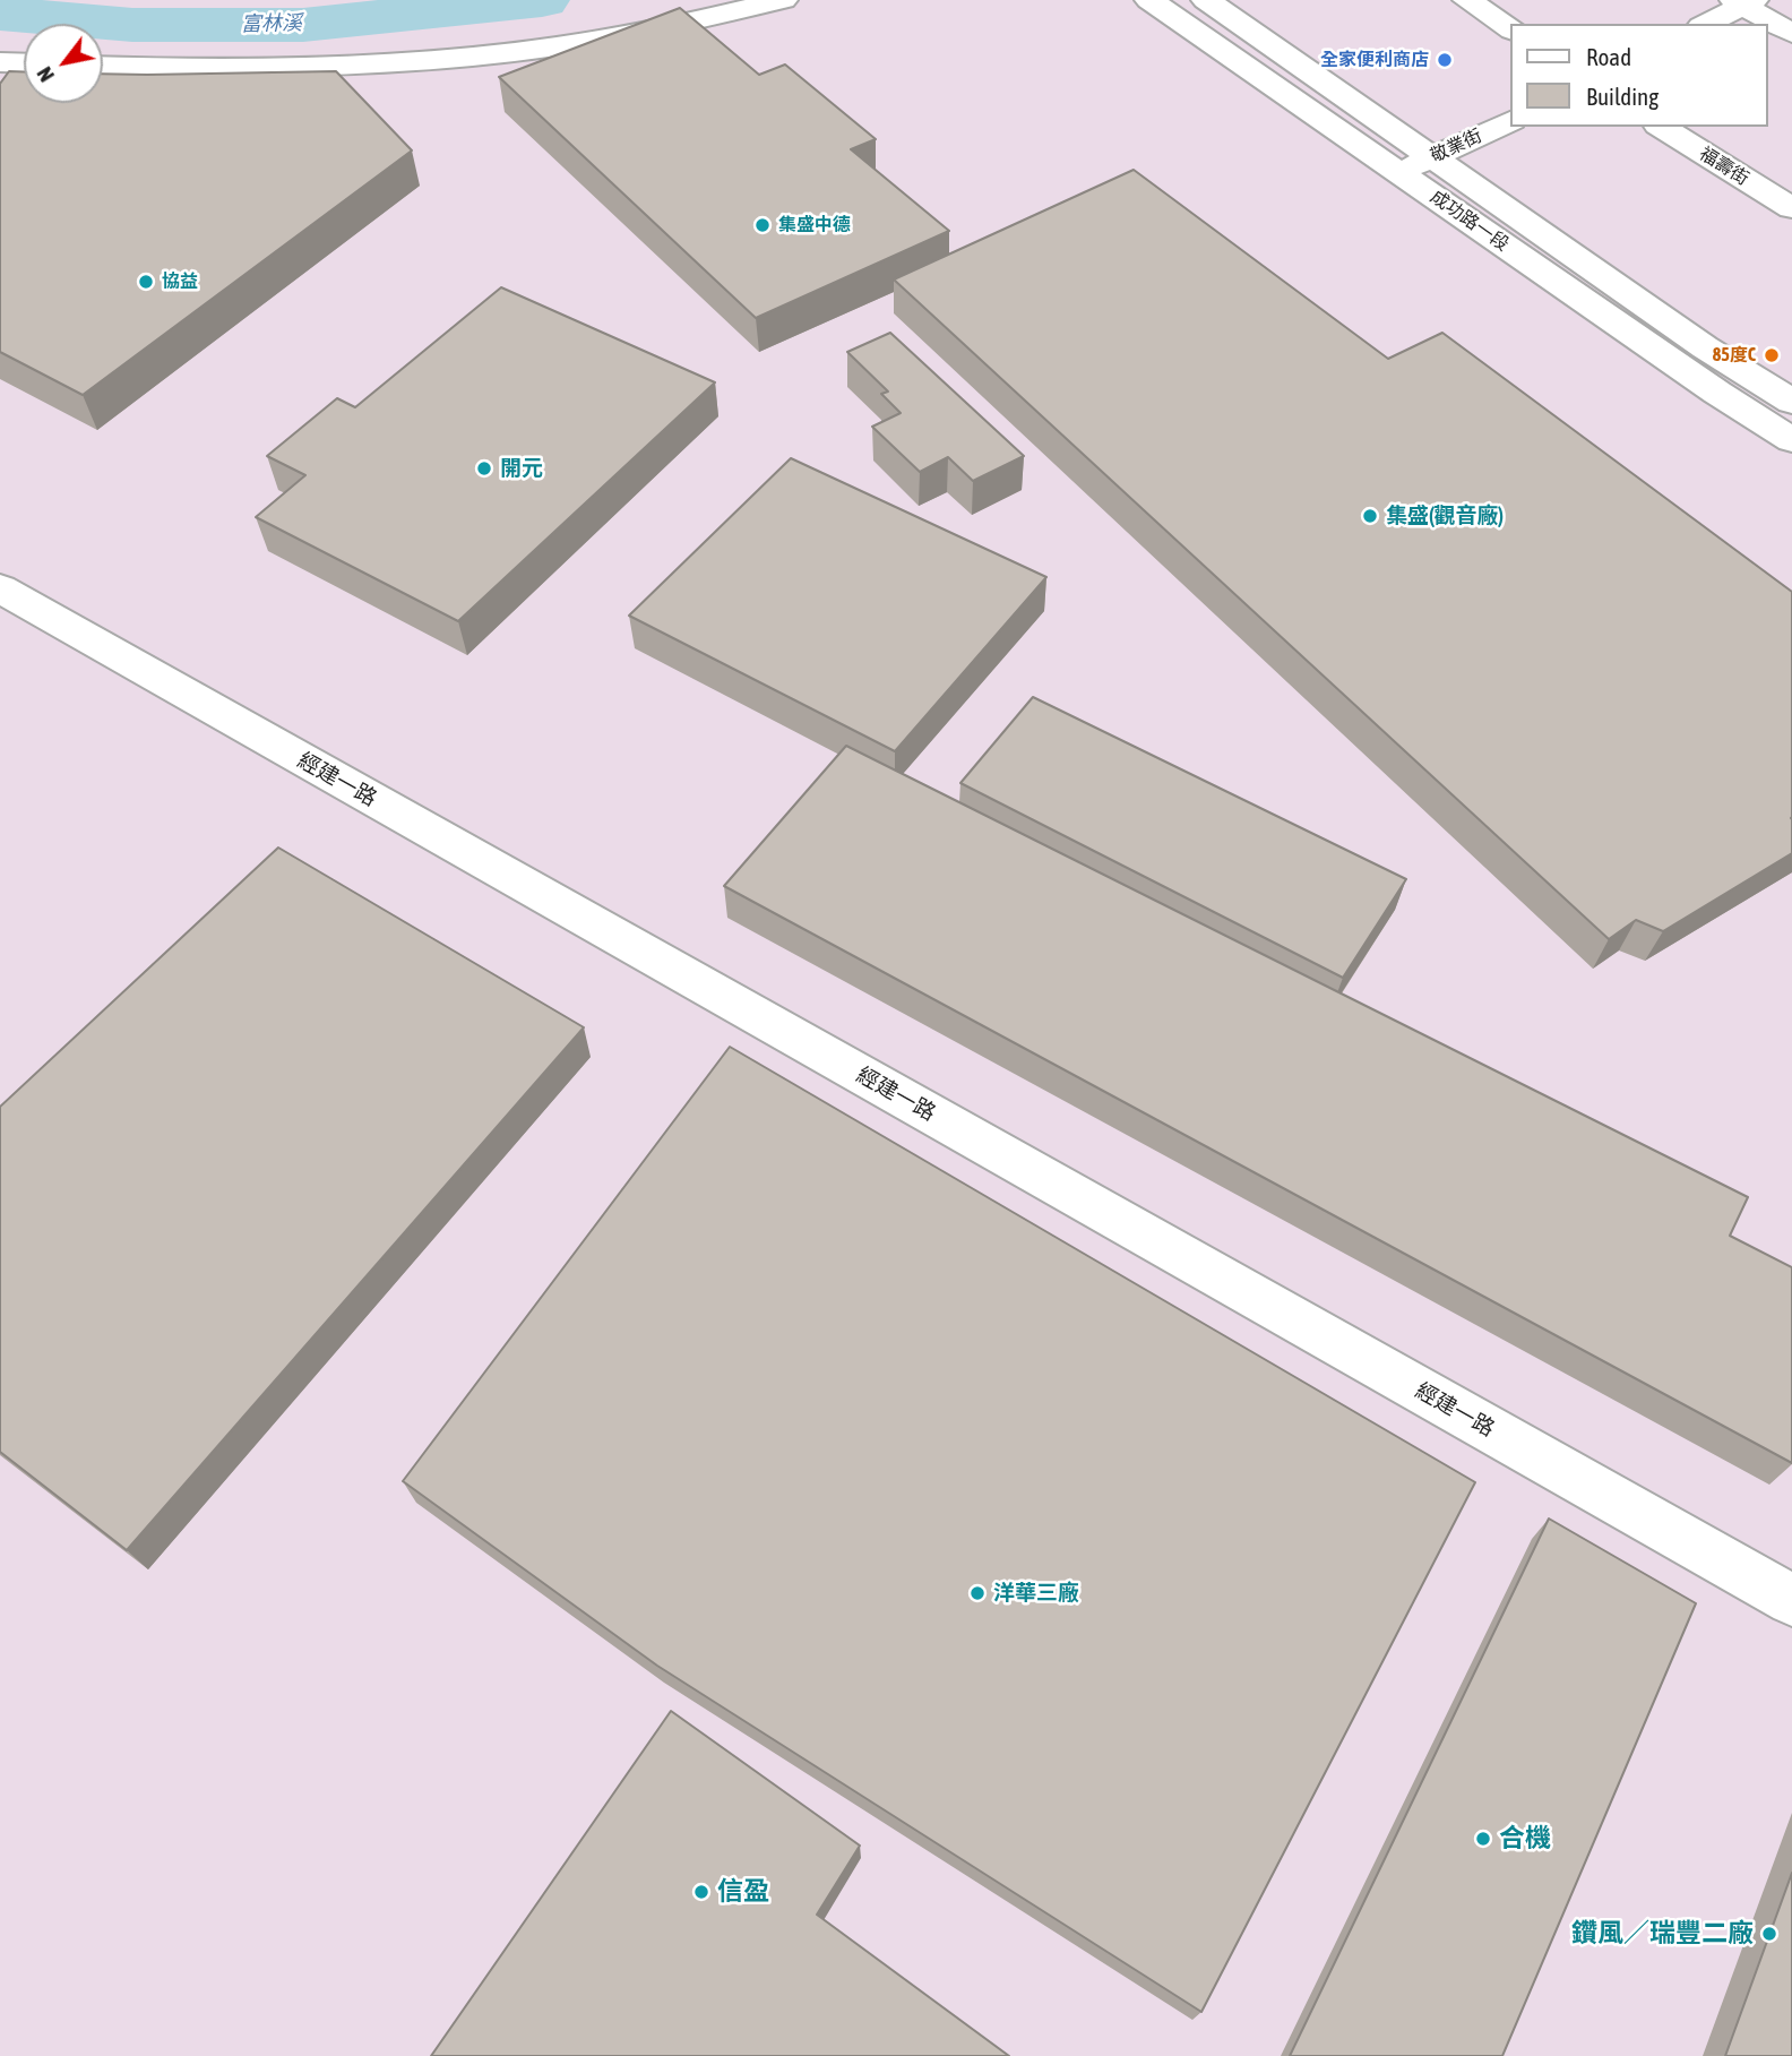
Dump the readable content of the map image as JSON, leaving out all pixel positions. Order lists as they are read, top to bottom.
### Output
{
  "streets": {
    "street": [
      "敬業街",
      "福壽街",
      "成功路一段",
      "經建一路"
    ]
  },
  "crossings": [
    ["敬業街", "成功路一段"]
  ],
  "water": ["富林溪"],
  "places": [
    "全家便利商店",
    "集盛中德",
    "協益",
    "85度C",
    "開元",
    "集盛(觀音廠)",
    "洋華三廠",
    "合機",
    "信盈",
    "鑽風／瑞豐二廠"
  ],
  "legend": ["Road", "Building"],
  "north": "bottom left"
}
